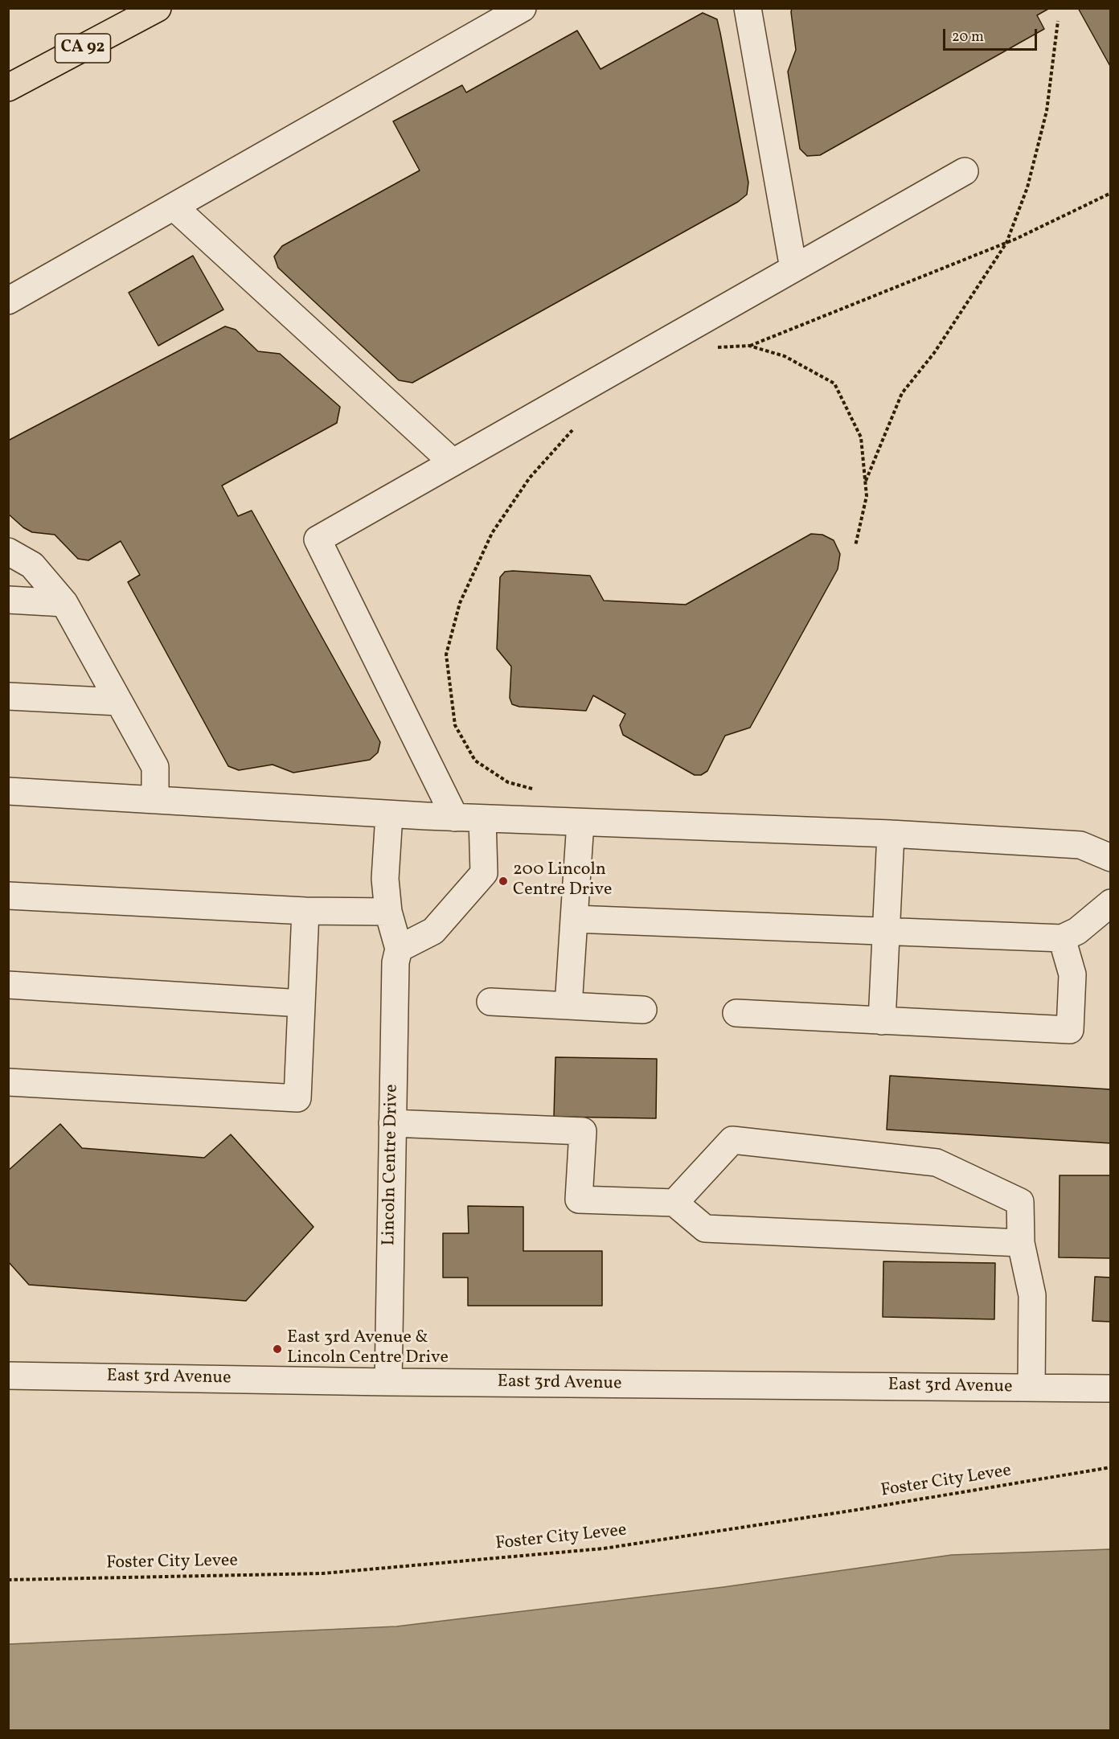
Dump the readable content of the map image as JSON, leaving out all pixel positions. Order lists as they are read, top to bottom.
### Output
{
  "streets": {
    "highway": ["CA 92"],
    "street": ["Lincoln Centre Drive", "East 3rd Avenue"],
    "path": ["Foster City Levee"]
  },
  "crossings": [
    ["Lincoln Centre Drive", "East 3rd Avenue"]
  ],
  "places": ["200 Lincoln Centre Drive", "East 3rd Avenue & Lincoln Centre Drive"],
  "scale_bar": "20 m"
}
